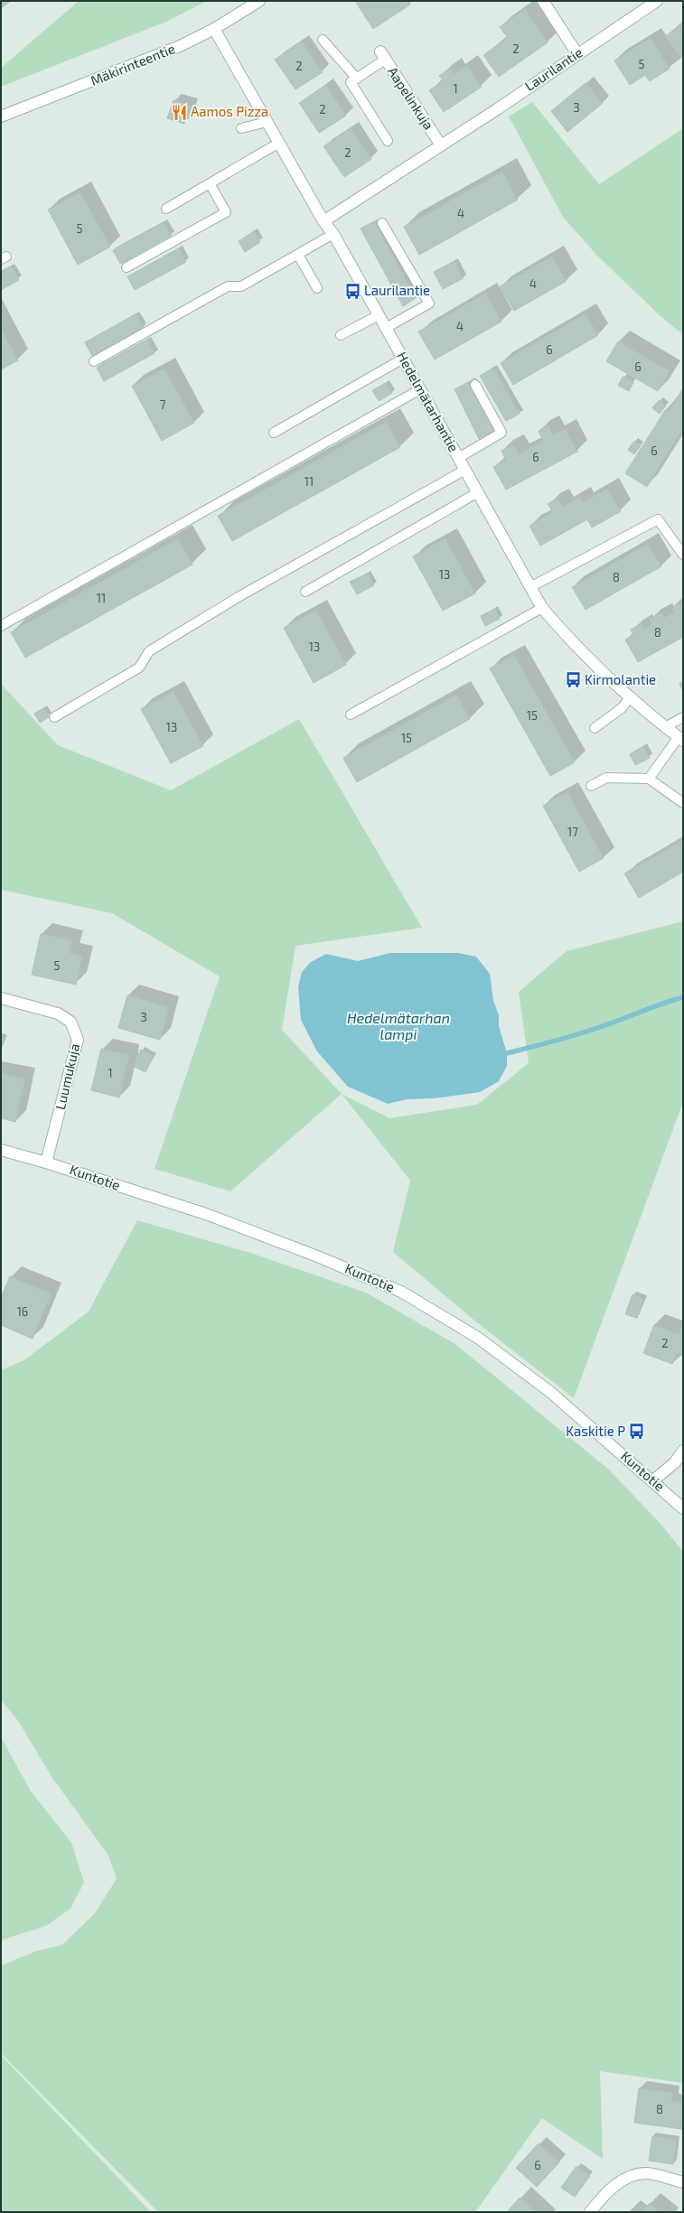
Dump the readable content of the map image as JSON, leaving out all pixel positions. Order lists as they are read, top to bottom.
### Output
{
  "streets": {
    "street": [
      "Mäkirinteentie",
      "Laurilantie",
      "Aapelinkuja",
      "Hedelmätarhantie",
      "Luumukuja",
      "Kuntotie"
    ]
  },
  "crossings": [
    ["Mäkirinteentie", "Hedelmätarhantie"],
    ["Laurilantie", "Aapelinkuja"],
    ["Laurilantie", "Hedelmätarhantie"],
    ["Luumukuja", "Kuntotie"]
  ],
  "water": ["Hedelmätarhan lampi"],
  "places": {
    "restaurant": ["Aamos Pizza"],
    "bus stop": ["Laurilantie", "Kirmolantie", "Kaskitie P"]
  },
  "house_numbers": [
    "2",
    "5",
    "2",
    "1",
    "3",
    "2",
    "2",
    "4",
    "5",
    "4",
    "4",
    "6",
    "6",
    "7",
    "6",
    "6",
    "11",
    "13",
    "8",
    "11",
    "8",
    "13",
    "15",
    "13",
    "15",
    "17",
    "5",
    "3",
    "1",
    "16",
    "2",
    "8",
    "6"
  ]
}
